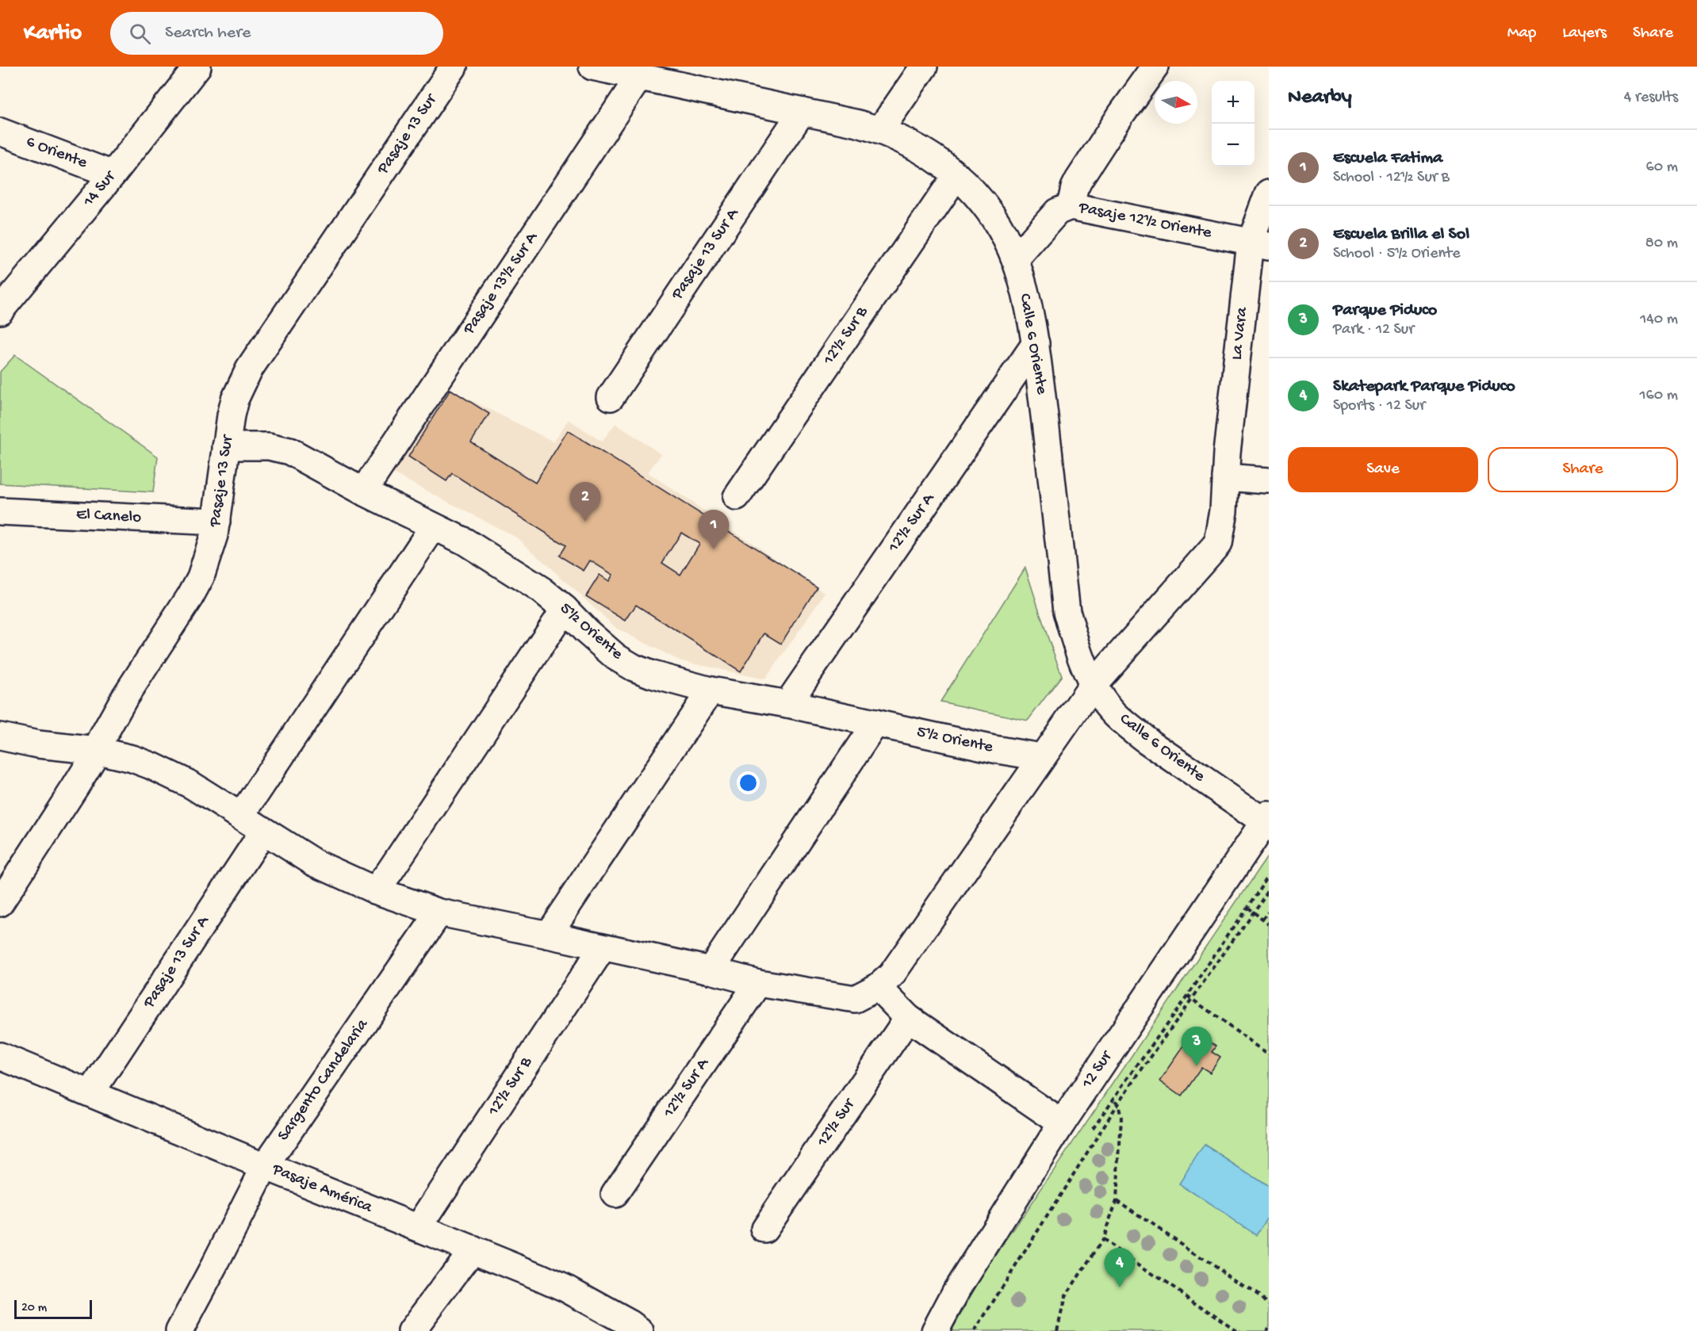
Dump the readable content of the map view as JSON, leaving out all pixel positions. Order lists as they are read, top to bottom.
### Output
{
  "streets": {
    "street": [
      "Pasaje 13 Sur",
      "6 Oriente",
      "14 Sur",
      "Pasaje 12½ Oriente",
      "Pasaje 13 Sur A",
      "Pasaje 13½ Sur A",
      "La Vara",
      "12½ Sur B",
      "Calle 6 Oriente",
      "El Canelo",
      "12½ Sur A",
      "5½ Oriente",
      "12 Sur",
      "Sargento Candelaria",
      "12½ Sur",
      "Pasaje América"
    ]
  },
  "crossings": [
    ["Pasaje 13 Sur", "La Vara"],
    ["Pasaje 13 Sur", "El Canelo"],
    ["Pasaje 13 Sur", "5½ Oriente"],
    ["6 Oriente", "14 Sur"],
    ["Pasaje 12½ Oriente", "La Vara"],
    ["Pasaje 12½ Oriente", "Calle 6 Oriente"],
    ["Pasaje 13 Sur A", "La Vara"],
    ["Pasaje 13 Sur A", "Calle 6 Oriente"],
    ["Pasaje 13 Sur A", "Pasaje América"],
    ["Pasaje 13½ Sur A", "Calle 6 Oriente"],
    ["Pasaje 13½ Sur A", "5½ Oriente"],
    ["La Vara", "12½ Sur B"],
    ["La Vara", "Calle 6 Oriente"],
    ["La Vara", "12½ Sur A"],
    ["La Vara", "5½ Oriente"],
    ["La Vara", "Sargento Candelaria"],
    ["12½ Sur B", "Calle 6 Oriente"],
    ["12½ Sur B", "Pasaje América"],
    ["Calle 6 Oriente", "12½ Sur A"],
    ["Calle 6 Oriente", "12 Sur"],
    ["12½ Sur A", "5½ Oriente"],
    ["Sargento Candelaria", "Pasaje América"]
  ],
  "scale_bar": "20 m",
  "north": "right",
  "page": {
    "header": "Kartio",
    "search": "Search here",
    "nav": ["Map", "Layers", "Share"],
    "heading": ["Nearby", "4 results"],
    "map_buttons": ["+", "−"],
    "list": [
      {
        "mark": "1",
        "name": "Escuela Fatima",
        "note": "School · 12½ Sur B",
        "value": "60 m"
      },
      {
        "mark": "2",
        "name": "Escuela Brilla el Sol",
        "note": "School · 5½ Oriente",
        "value": "80 m"
      },
      {
        "mark": "3",
        "name": "Parque Piduco",
        "note": "Park · 12 Sur",
        "value": "140 m"
      },
      {
        "mark": "4",
        "name": "Skatepark Parque Piduco",
        "note": "Sports · 12 Sur",
        "value": "160 m"
      }
    ],
    "buttons": ["Save", "Share"],
    "pins": [
      "2",
      "1",
      "3",
      "4"
    ],
    "scale": "20 m"
  }
}
